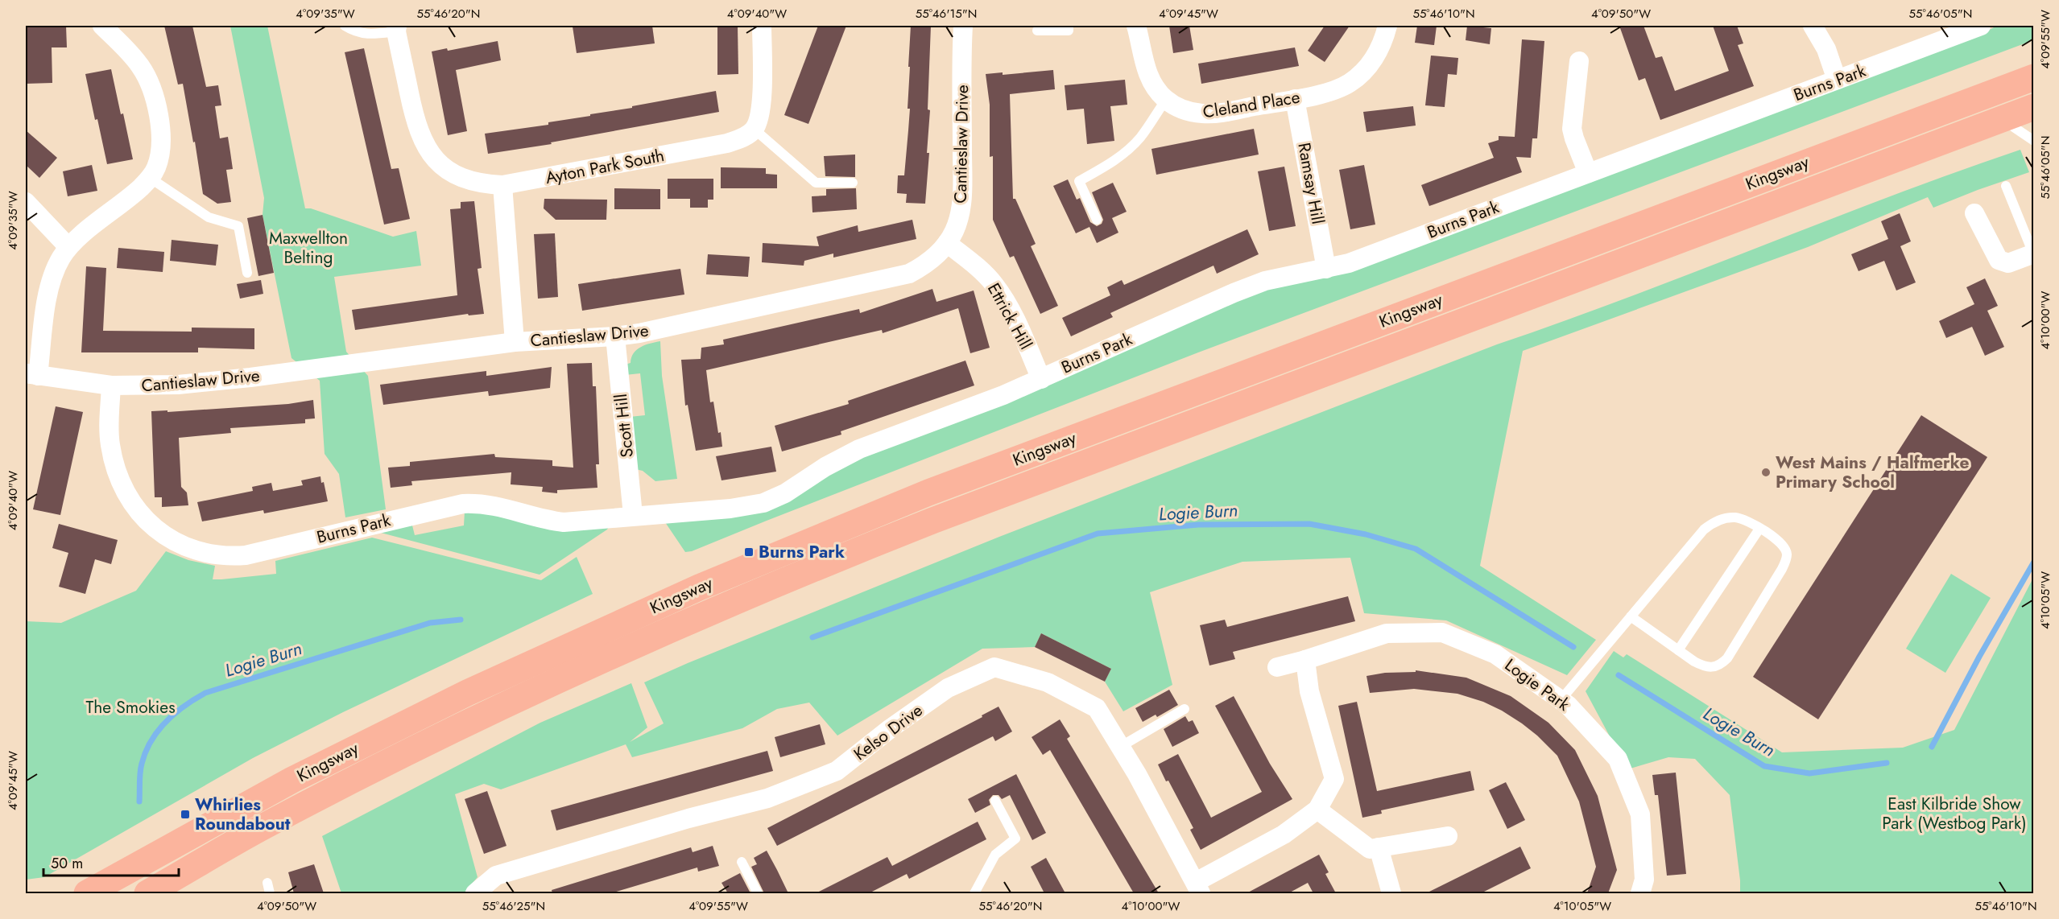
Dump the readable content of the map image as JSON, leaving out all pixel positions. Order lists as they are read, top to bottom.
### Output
{
  "streets": {
    "highway": ["Kingsway"],
    "street": [
      "Burns Park",
      "Cleland Place",
      "Cantieslaw Drive",
      "Ayton Park South",
      "Ramsay Hill",
      "Ettrick Hill",
      "Scott Hill",
      "Logie Park",
      "Kelso Drive"
    ]
  },
  "crossings": [
    ["Burns Park", "Cantieslaw Drive"],
    ["Burns Park", "Ramsay Hill"],
    ["Burns Park", "Ettrick Hill"],
    ["Burns Park", "Scott Hill"],
    ["Cleland Place", "Ramsay Hill"],
    ["Cantieslaw Drive", "Ettrick Hill"],
    ["Cantieslaw Drive", "Scott Hill"]
  ],
  "water": ["Logie Burn"],
  "parks": ["Maxwellton Belting", "The Smokies", "East Kilbride Show Park (Westbog Park)"],
  "places": {
    "other": ["West Mains / Halfmerke Primary School"],
    "transit": ["Burns Park", "Whirlies Roundabout"]
  },
  "scale_bar": "50 m",
  "coordinates": [
    "4°09'35\"W",
    "55°46'20\"N",
    "4°09'40\"W",
    "55°46'15\"N",
    "4°09'45\"W",
    "55°46'10\"N",
    "4°09'50\"W",
    "55°46'05\"N",
    "4°09'55\"W",
    "4°10'00\"W",
    "4°10'05\"W",
    "55°46'25\"N"
  ]
}
